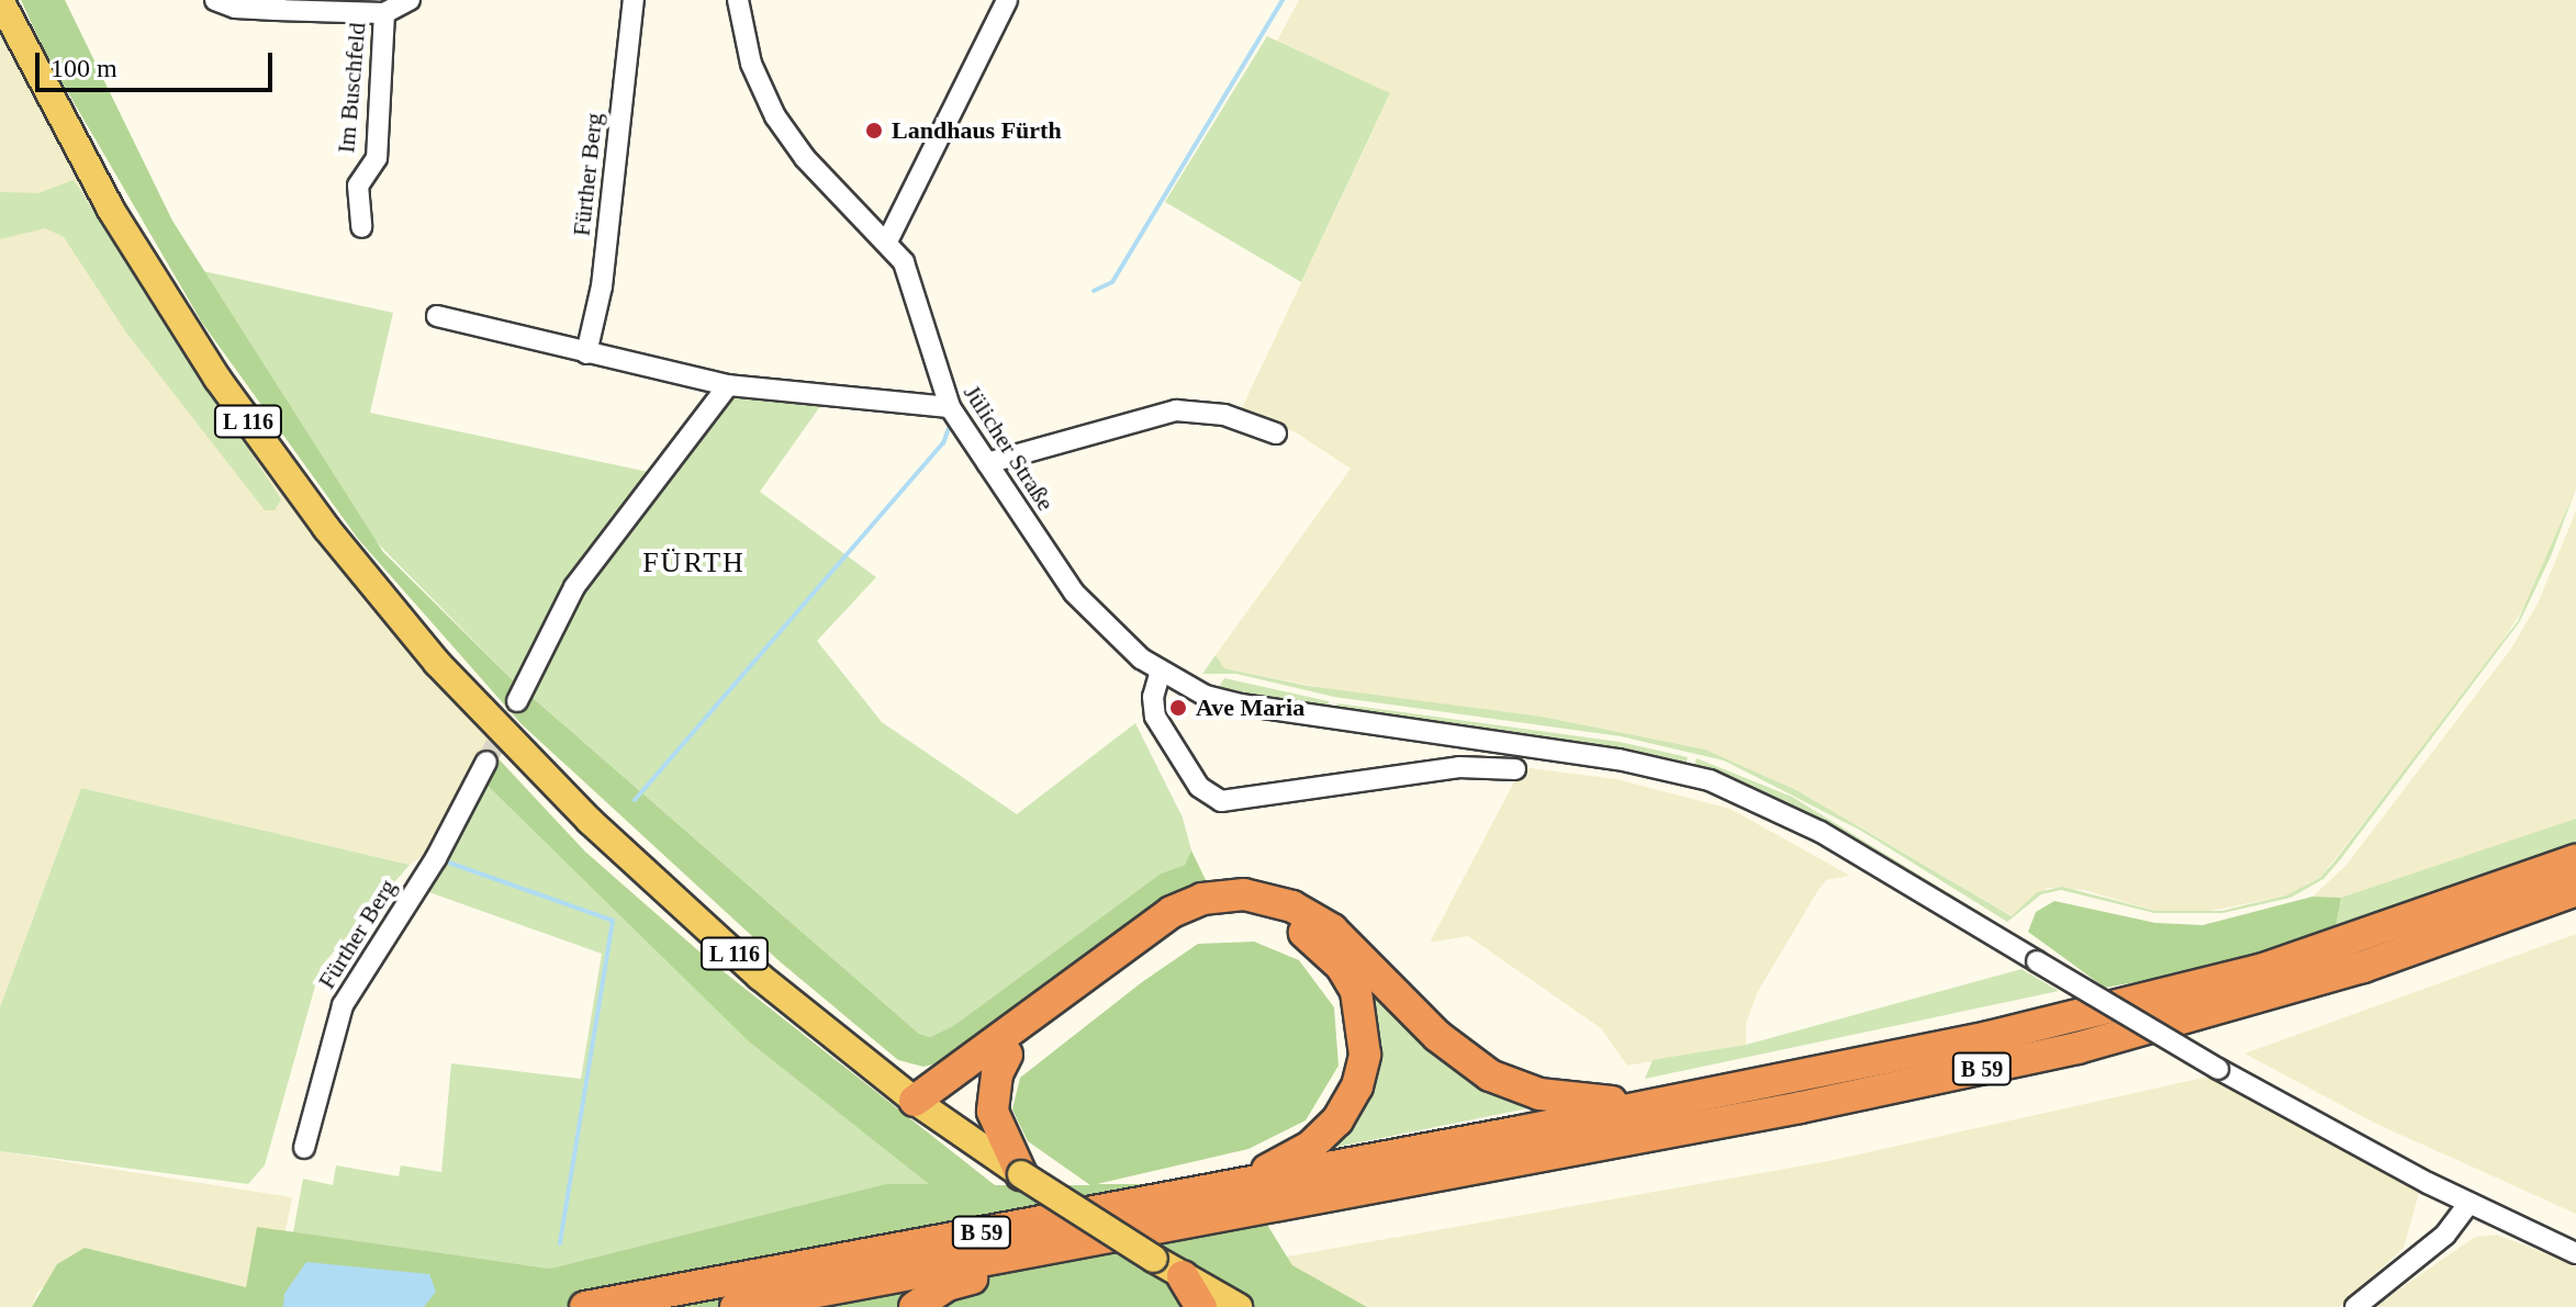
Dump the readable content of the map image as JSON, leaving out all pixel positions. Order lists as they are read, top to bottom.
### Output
{
  "streets": {
    "highway": ["B 59"],
    "main road": ["L 116"],
    "street": ["Im Buschfeld", "Fürther Berg", "Jülicher Straße"]
  },
  "districts": ["FÜRTH"],
  "places": ["Landhaus Fürth", "Ave Maria"],
  "scale_bar": "100 m"
}
